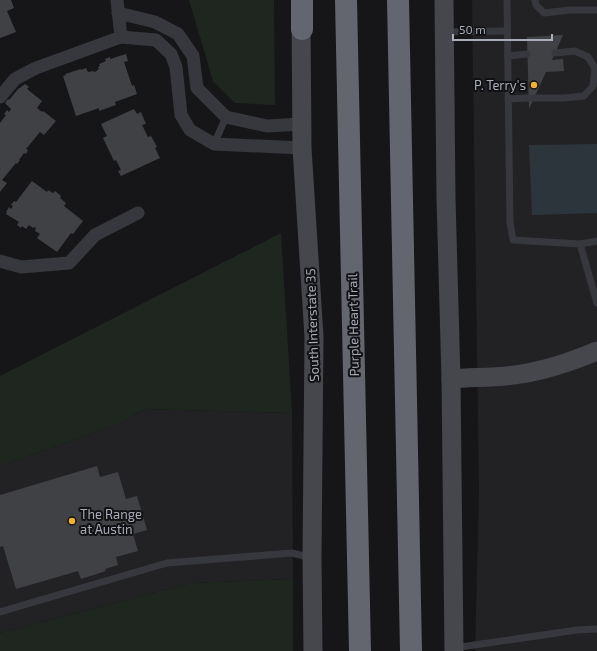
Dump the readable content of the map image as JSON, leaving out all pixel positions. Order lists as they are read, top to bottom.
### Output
{
  "streets": {
    "highway": ["Purple Heart Trail"],
    "main road": ["South Interstate 35"]
  },
  "places": ["P. Terry's", "The Range at Austin"],
  "scale_bar": "50 m"
}
